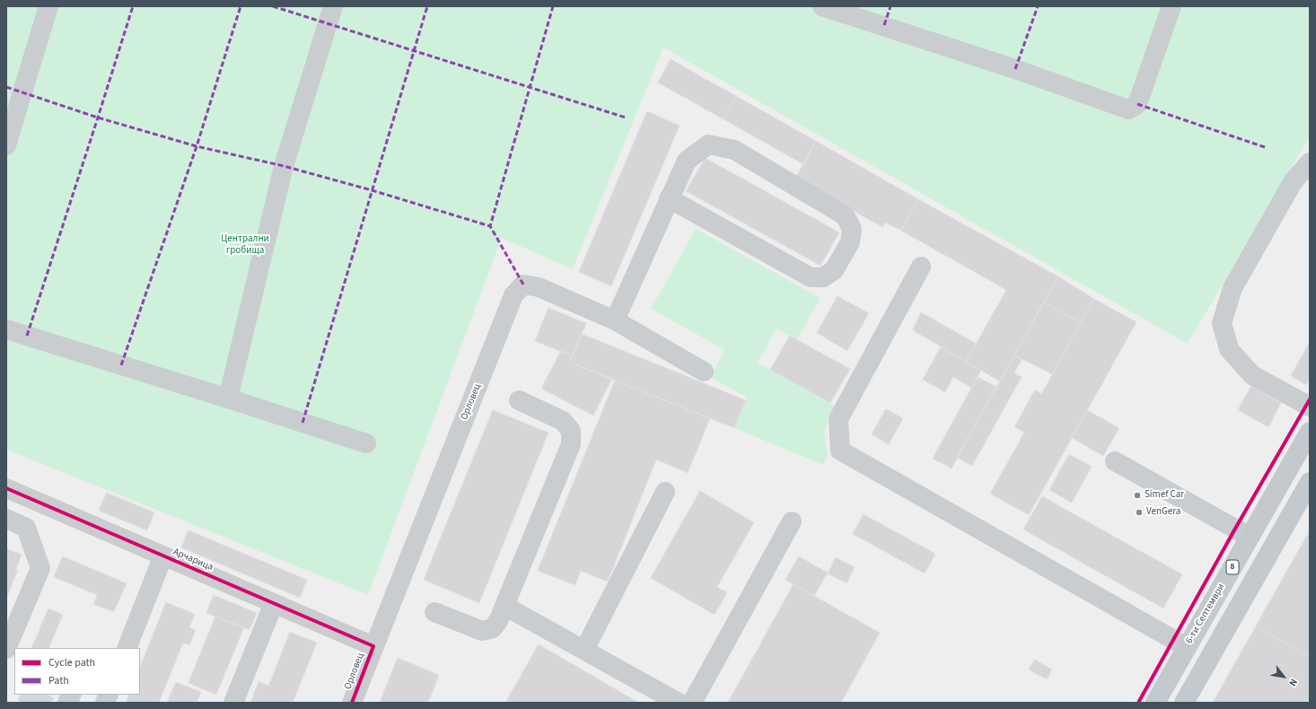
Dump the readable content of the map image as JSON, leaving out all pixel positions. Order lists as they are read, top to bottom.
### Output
{
  "streets": {
    "main road": ["8", "6-ти Септември"],
    "street": ["Орловец", "Арчарица"]
  },
  "crossings": [
    ["Орловец", "Арчарица"]
  ],
  "parks": ["Централни гробища"],
  "places": ["Simef Car", "VenGera"],
  "legend": ["Cycle path", "Path"],
  "north": "bottom right"
}
